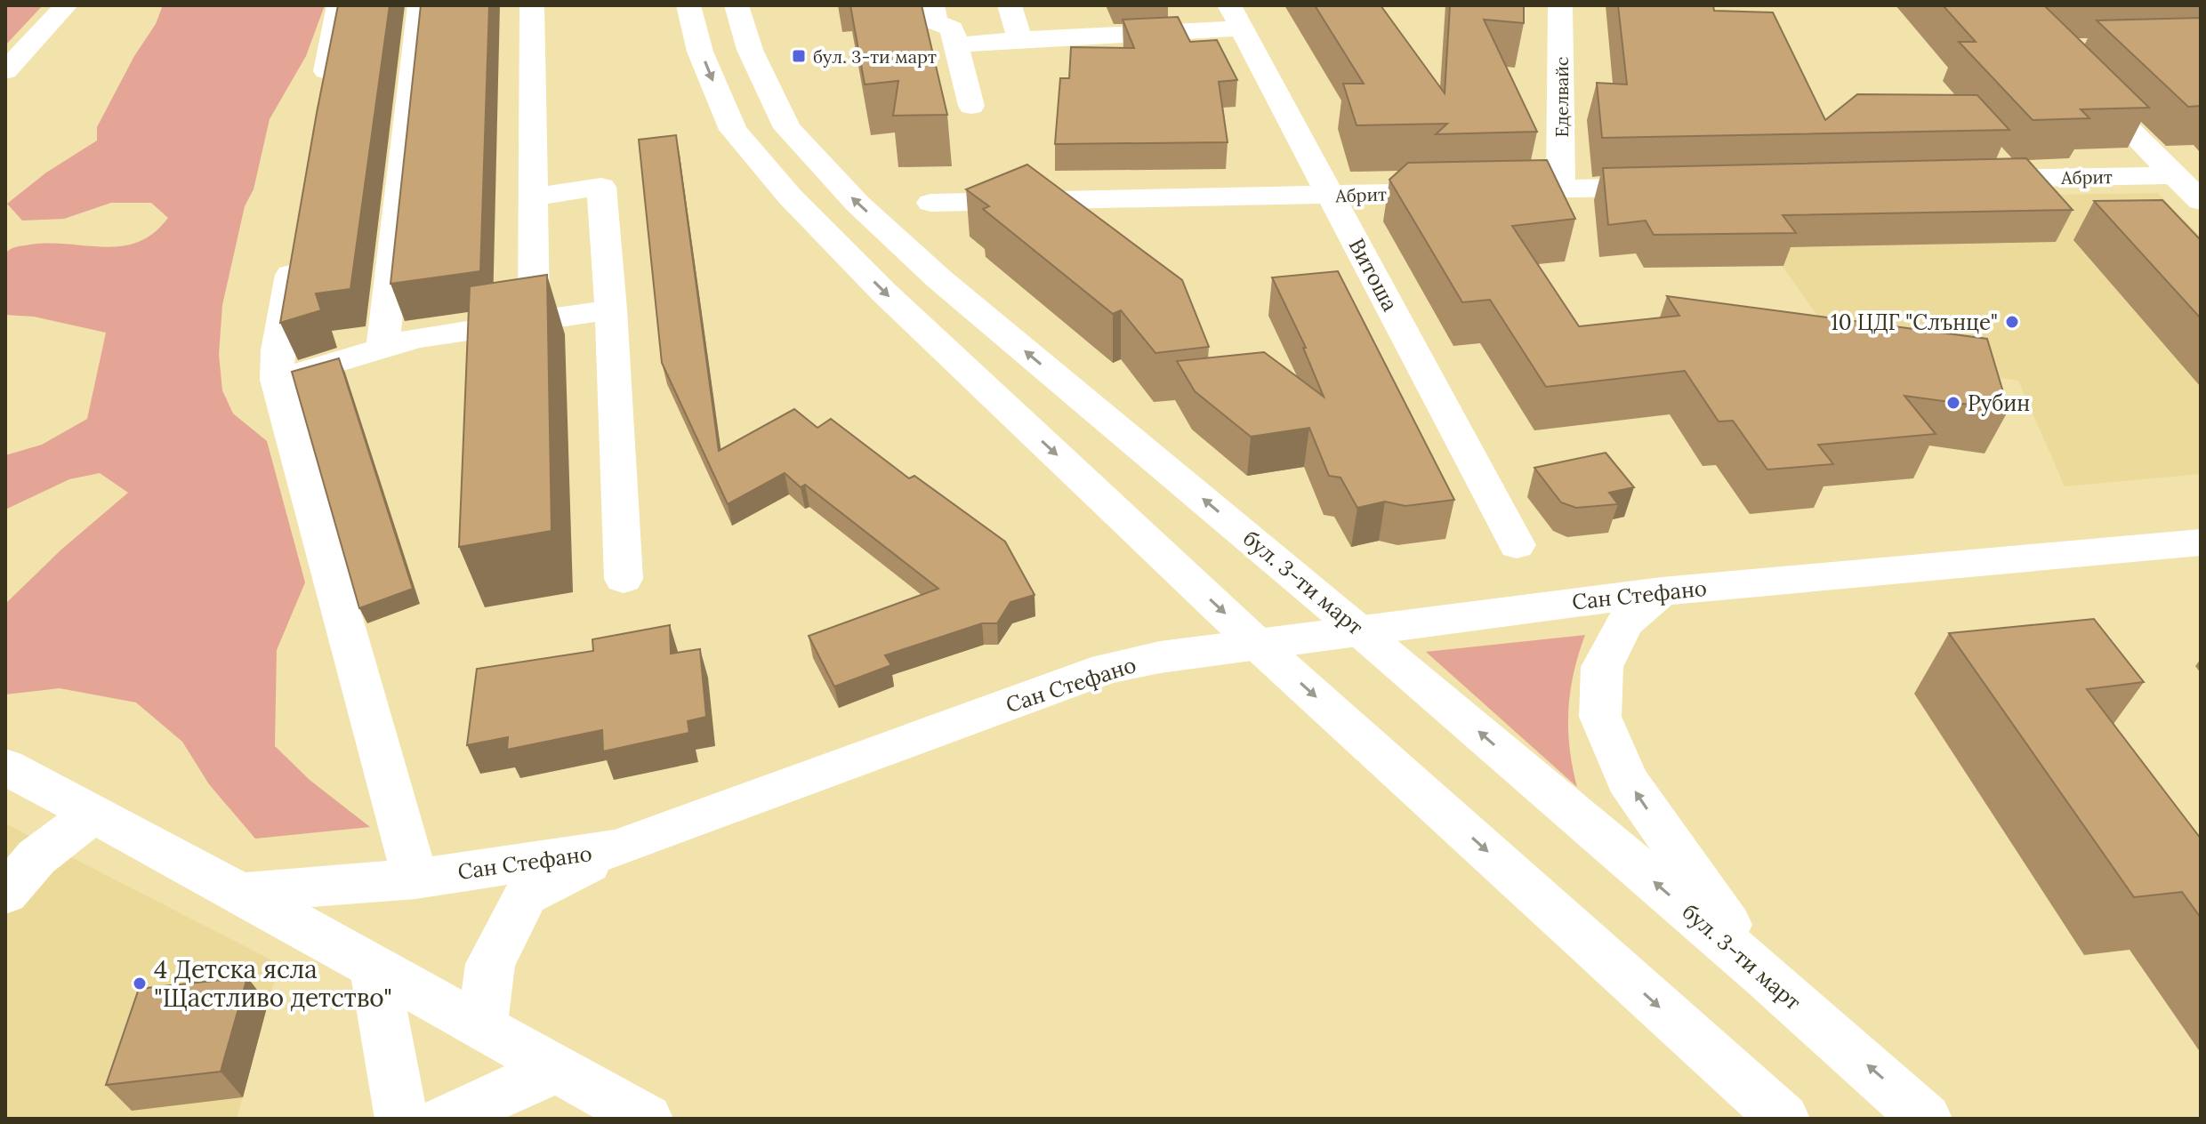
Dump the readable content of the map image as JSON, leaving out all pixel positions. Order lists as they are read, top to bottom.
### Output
{
  "streets": {
    "street": [
      "Еделвайс",
      "Абрит",
      "Витоша",
      "бул. 3-ти март",
      "Сан Стефано"
    ]
  },
  "crossings": [
    ["Еделвайс", "Абрит"],
    ["Абрит", "Витоша"],
    ["бул. 3-ти март", "Сан Стефано"]
  ],
  "places": {
    "transit": ["бул. 3-ти март"],
    "other": ["10 ЦДГ \"Слънце\"", "Рубин", "4 Детска ясла \"Щастливо детство\""]
  }
}
